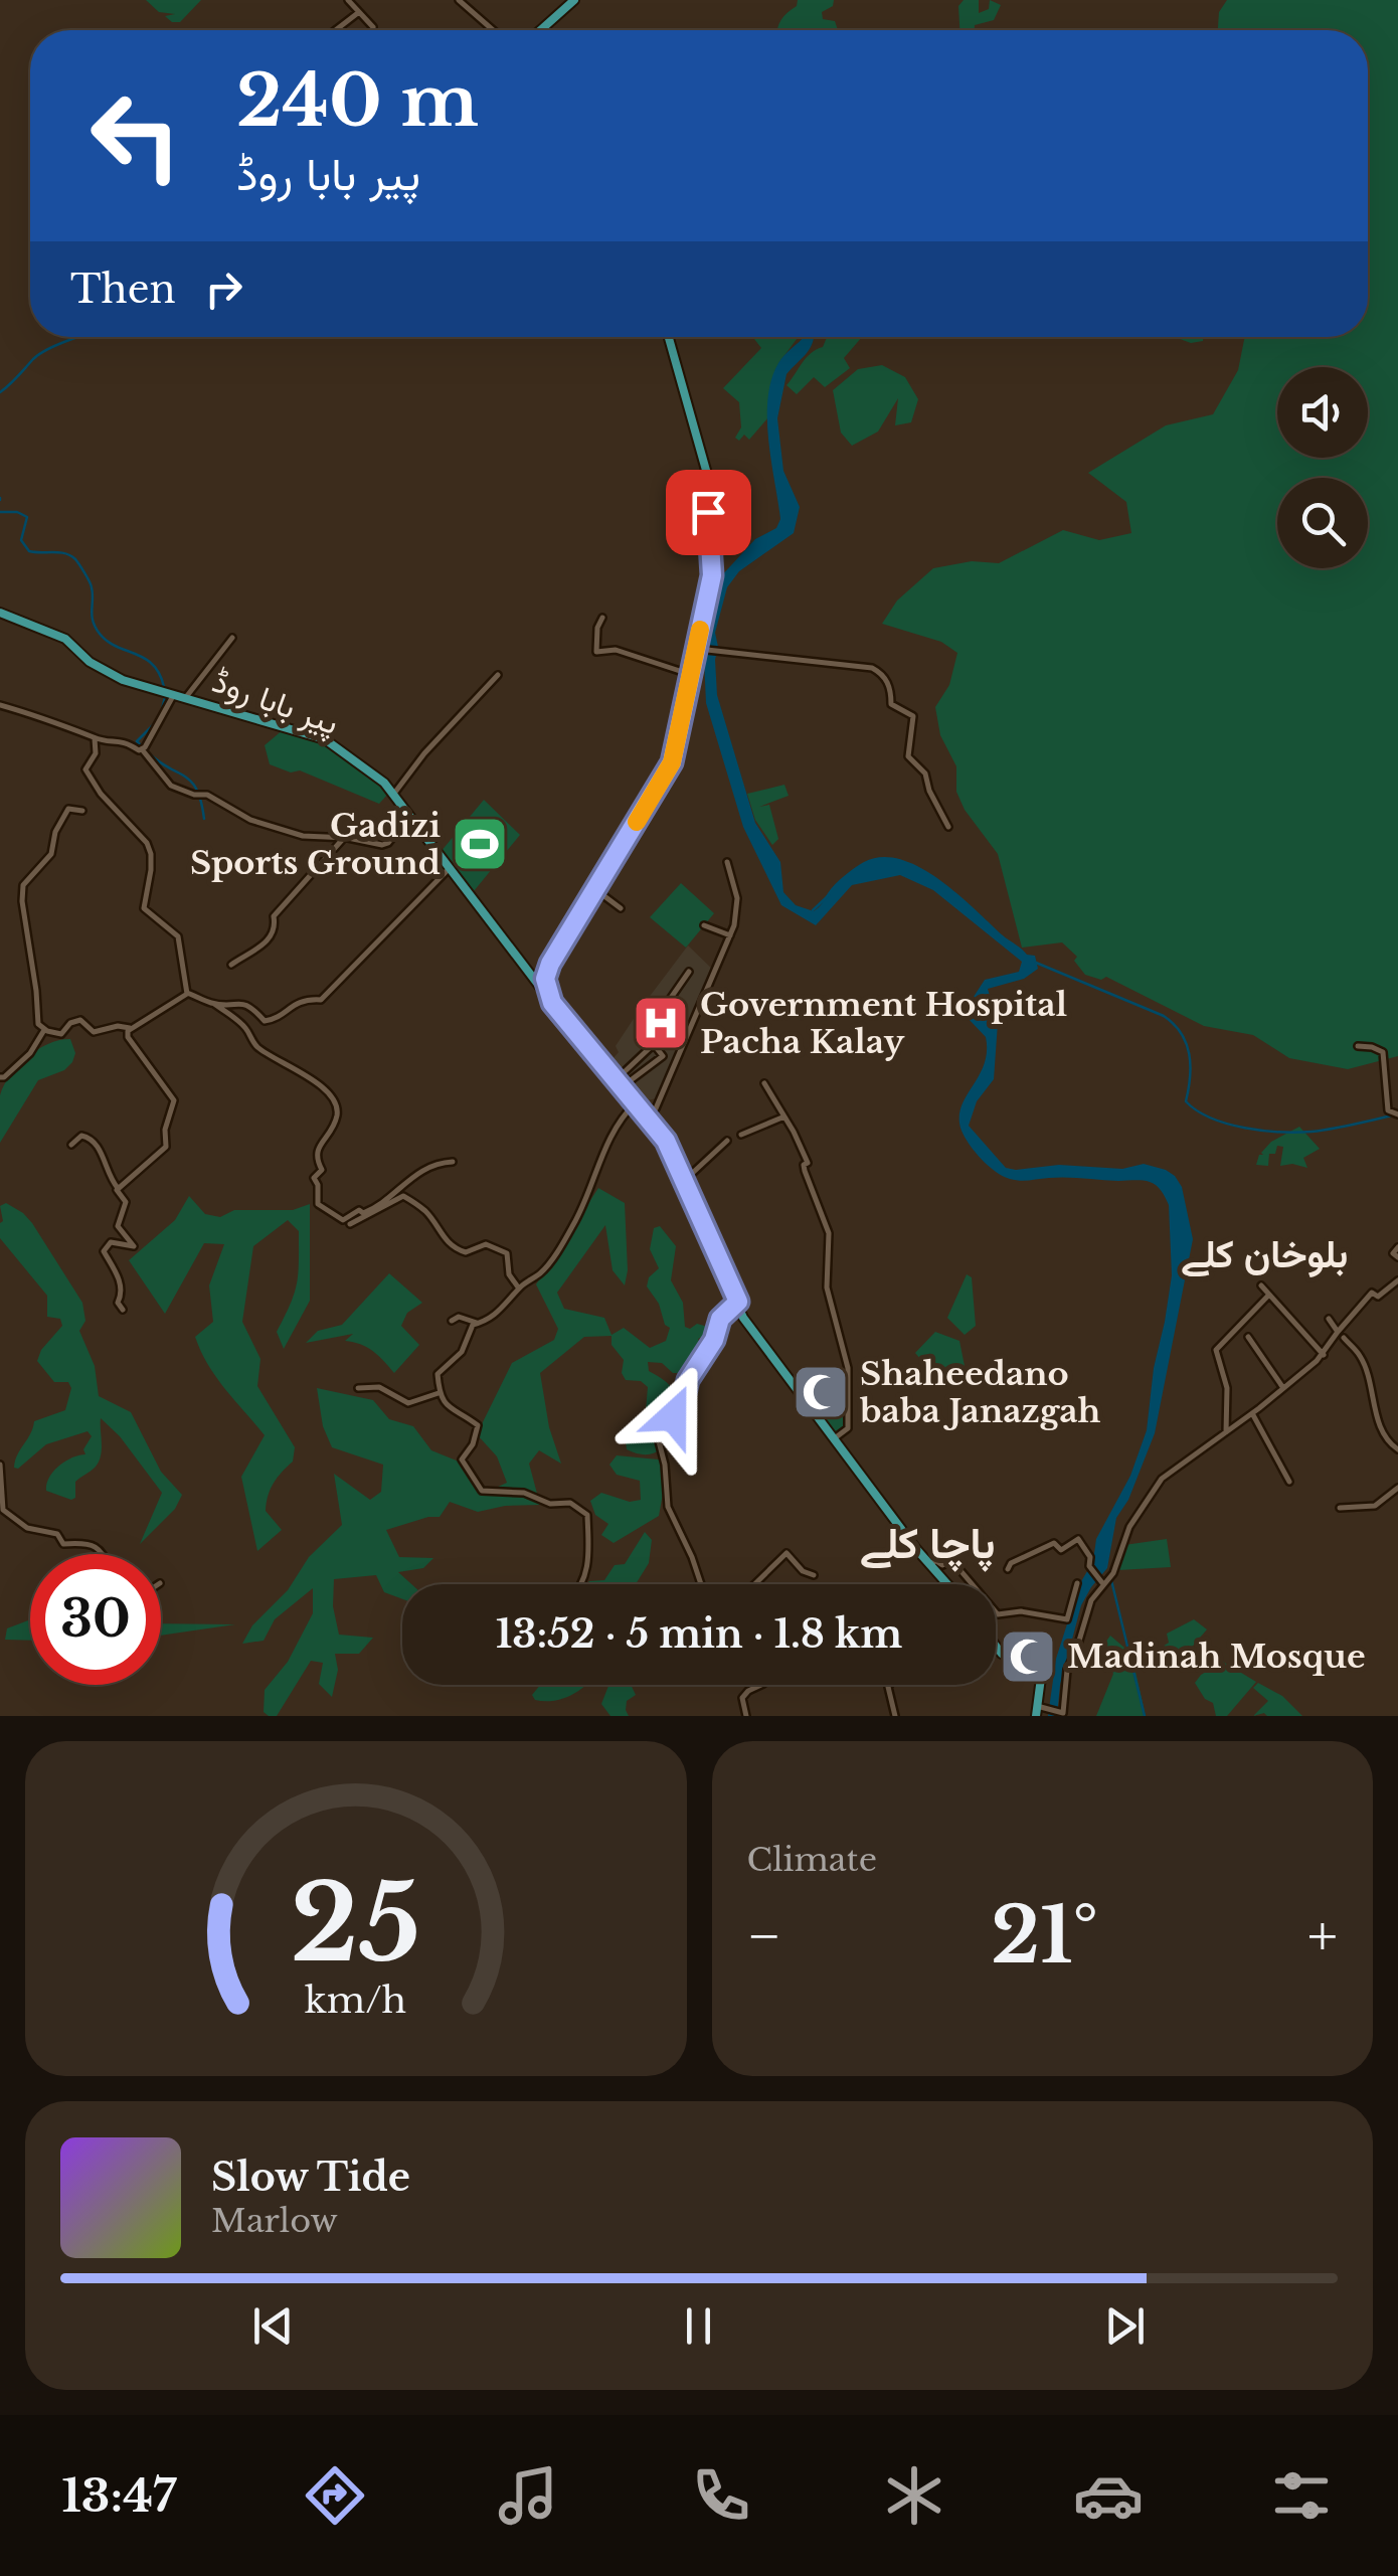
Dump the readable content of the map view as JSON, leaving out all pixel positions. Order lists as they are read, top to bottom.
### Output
{
  "streets": {
    "main road": ["پیر بابا روڈ"]
  },
  "districts": ["بلوخان كلے", "پاچا کلے"],
  "places": {
    "sports": ["Gadizi Sports Ground"],
    "hospital": ["Government Hospital Pacha Kalay"],
    "mosque": ["Shaheedano baba Janazgah", "Madinah Mosque"]
  },
  "page": {
    "turn": ["240 m", "پیر بابا روڈ"],
    "then": "Then",
    "limit": "30",
    "trip": "13:52 · 5 min · 1.8 km",
    "tile": "Climate",
    "heat": ["−", "21°", "+"],
    "song": ["Slow Tide", "Marlow"],
    "tabs": "13:47",
    "gauge": ["25", "km/h"]
  }
}
